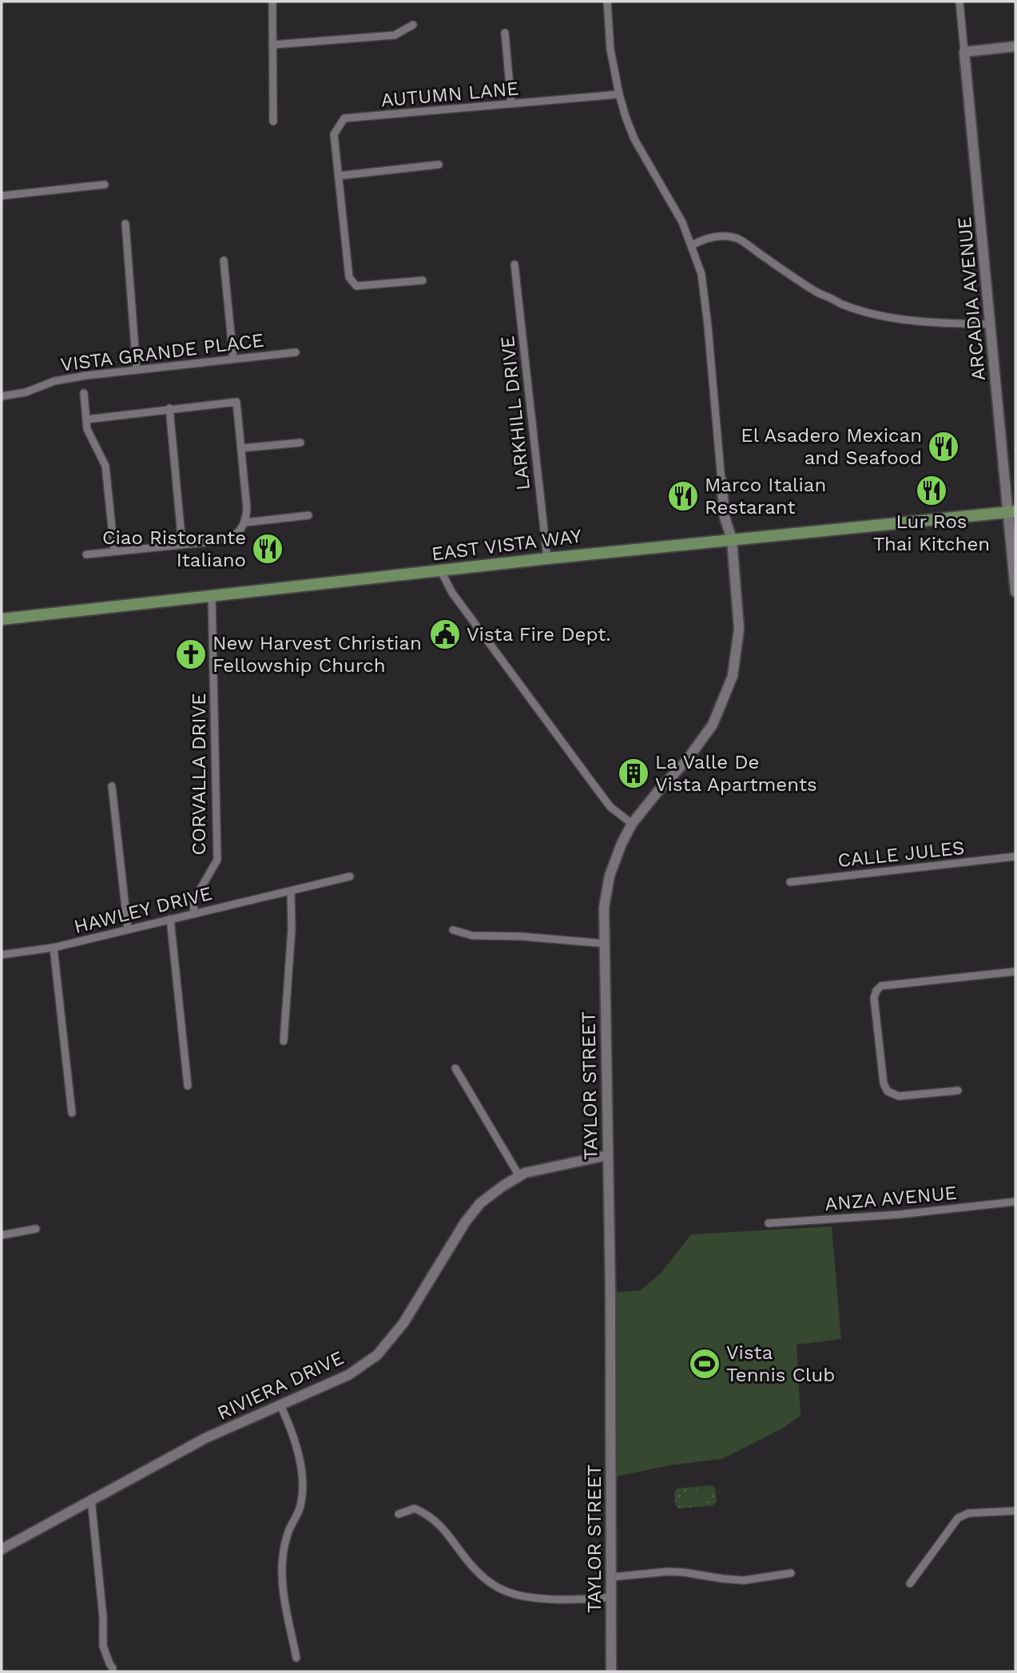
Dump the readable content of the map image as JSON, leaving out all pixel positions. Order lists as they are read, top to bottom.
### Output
{
  "streets": {
    "main road": ["EAST VISTA WAY"],
    "street": [
      "AUTUMN LANE",
      "ARCADIA AVENUE",
      "VISTA GRANDE PLACE",
      "LARKHILL DRIVE",
      "CORVALLA DRIVE",
      "CALLE JULES",
      "HAWLEY DRIVE",
      "TAYLOR STREET",
      "ANZA AVENUE",
      "RIVIERA DRIVE"
    ]
  },
  "crossings": [
    ["ARCADIA AVENUE", "EAST VISTA WAY"],
    ["LARKHILL DRIVE", "EAST VISTA WAY"],
    ["EAST VISTA WAY", "CORVALLA DRIVE"],
    ["EAST VISTA WAY", "TAYLOR STREET"],
    ["CORVALLA DRIVE", "HAWLEY DRIVE"],
    ["TAYLOR STREET", "RIVIERA DRIVE"]
  ],
  "places": {
    "restaurant": [
      "El Asadero Mexican and Seafood",
      "Lur Ros Thai Kitchen",
      "Marco Italian Restarant",
      "Ciao Ristorante Italiano"
    ],
    "public building": ["Vista Fire Dept."],
    "church": ["New Harvest Christian Fellowship Church"],
    "building": ["La Valle De Vista Apartments"],
    "sports": ["Vista Tennis Club"]
  }
}
